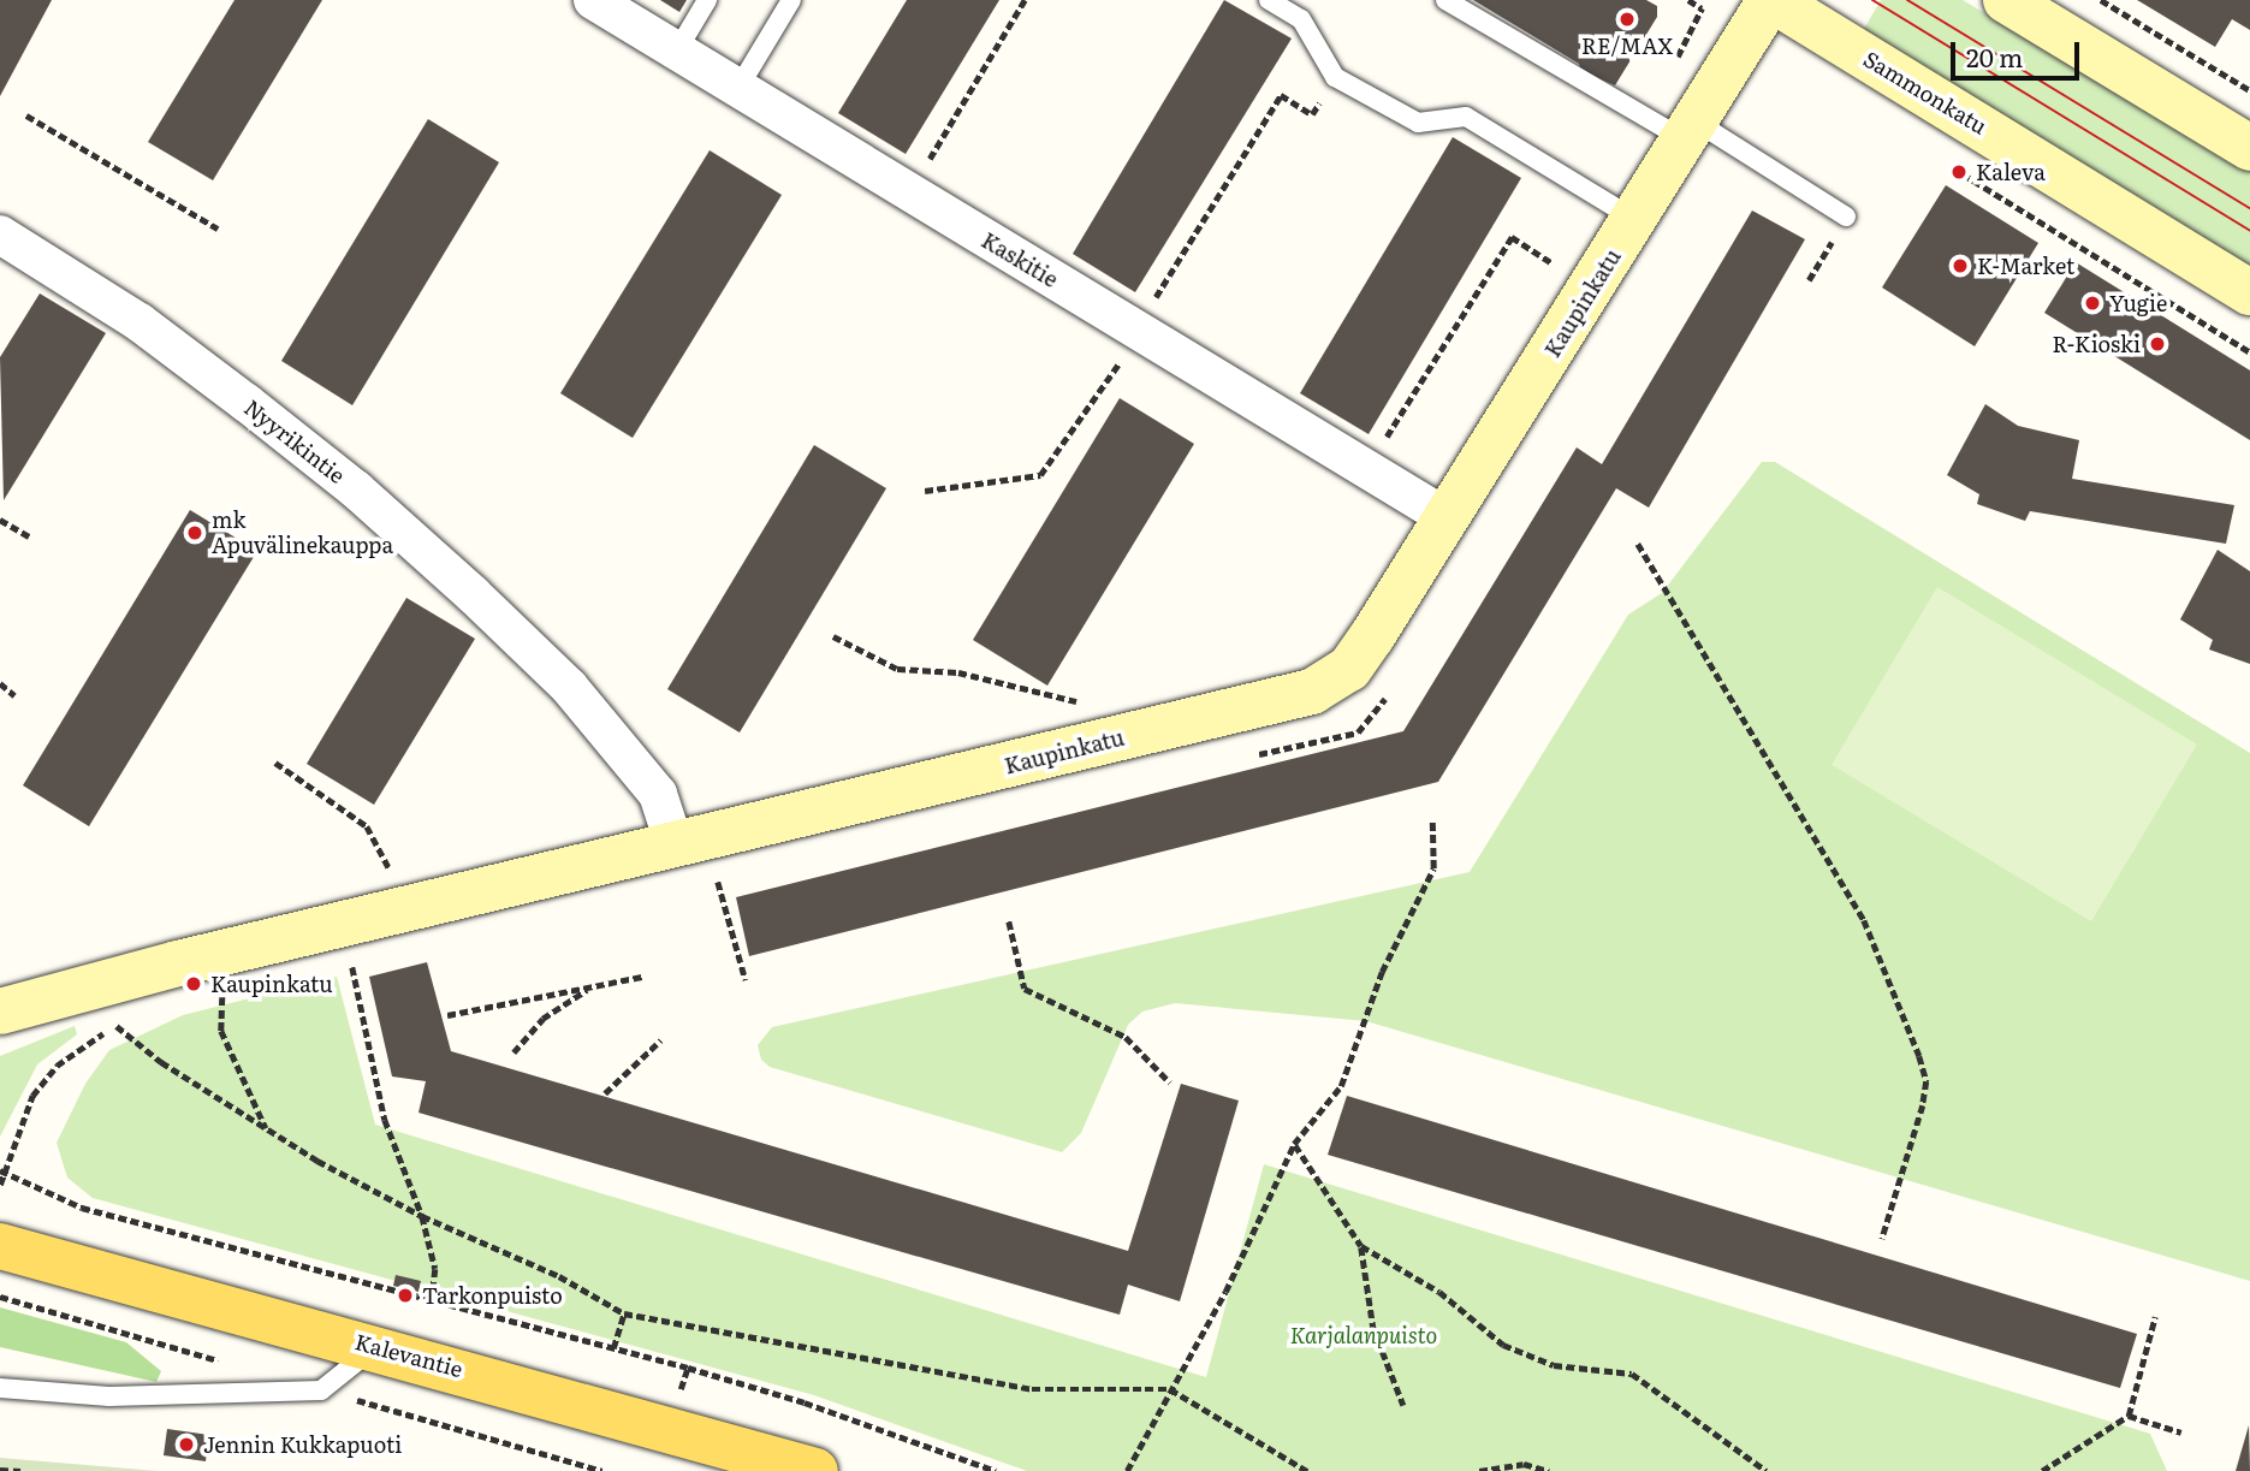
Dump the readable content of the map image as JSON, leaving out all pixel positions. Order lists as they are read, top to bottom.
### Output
{
  "streets": {
    "main road": ["Kalevantie"],
    "street": [
      "Sammonkatu",
      "Kaskitie",
      "Kaupinkatu",
      "Nyyrikintie"
    ]
  },
  "crossings": [
    ["Sammonkatu", "Kaupinkatu"],
    ["Kaskitie", "Kaupinkatu"],
    ["Kaupinkatu", "Nyyrikintie"]
  ],
  "parks": ["Karjalanpuisto"],
  "places": [
    "RE/MAX",
    "Kaleva",
    "K-Market",
    "Yugie",
    "R-Kioski",
    "mk Apuvälinekauppa",
    "Kaupinkatu",
    "Tarkonpuisto",
    "Jennin Kukkapuoti"
  ],
  "scale_bar": "20 m"
}
